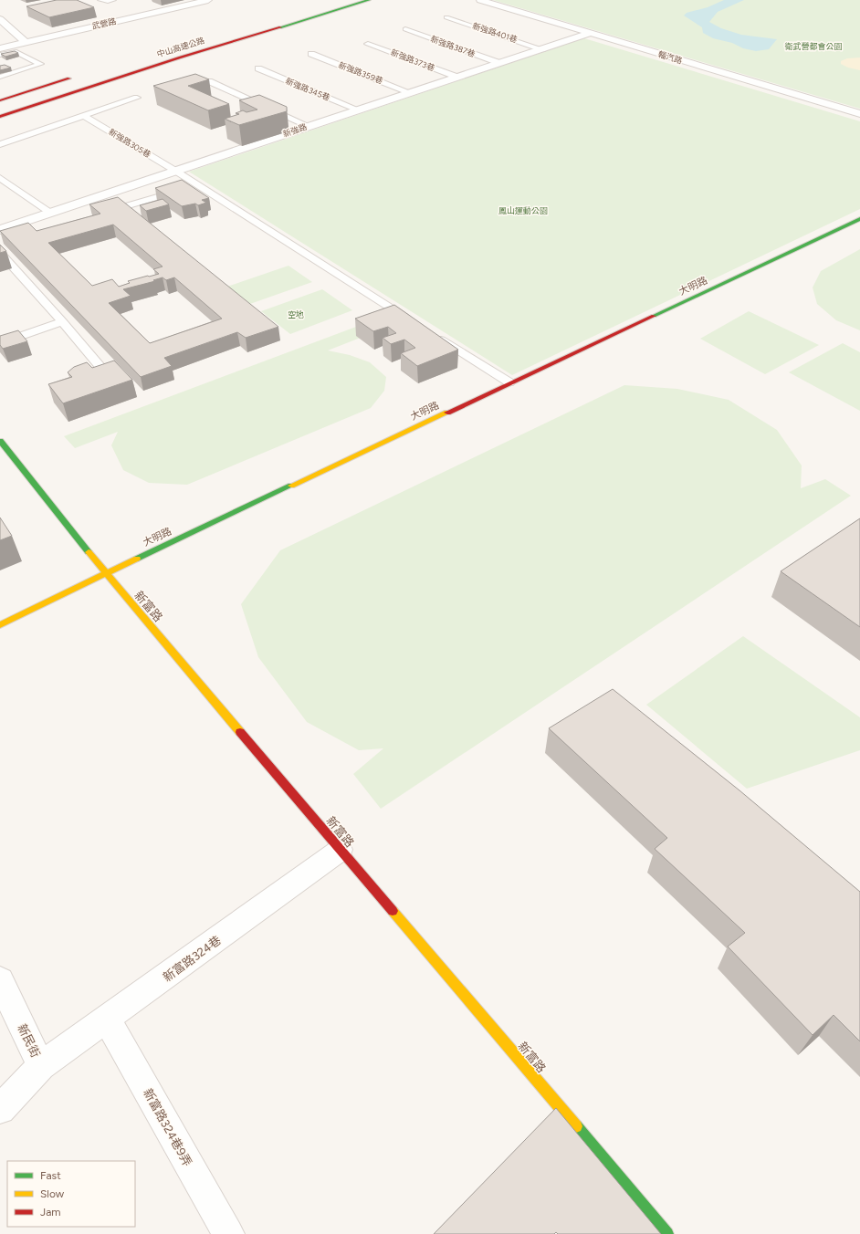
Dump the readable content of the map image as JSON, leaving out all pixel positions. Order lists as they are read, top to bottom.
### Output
{
  "streets": {
    "main road": ["中山高速公路", "大明路", "新富路"],
    "street": [
      "武營路",
      "輜汽路",
      "新強路",
      "新富路324巷",
      "新民街",
      "新富路324巷9弄"
    ],
    "lane": [
      "新強路401巷",
      "新強路387巷",
      "新強路373巷",
      "新強路359巷",
      "新強路345巷",
      "新強路305巷"
    ]
  },
  "crossings": [
    ["新強路401巷", "新強路"],
    ["新強路387巷", "新強路"],
    ["輜汽路", "新強路"],
    ["新強路373巷", "新強路"],
    ["新強路359巷", "新強路"],
    ["新強路345巷", "新強路"],
    ["新強路", "新強路305巷"],
    ["大明路", "新富路"],
    ["新富路", "新富路324巷"],
    ["新富路324巷", "新民街"],
    ["新富路324巷", "新富路324巷9弄"]
  ],
  "parks": ["衛武營都會公園", "鳳山運動公園", "空地"],
  "legend": ["Fast", "Slow", "Jam"]
}
